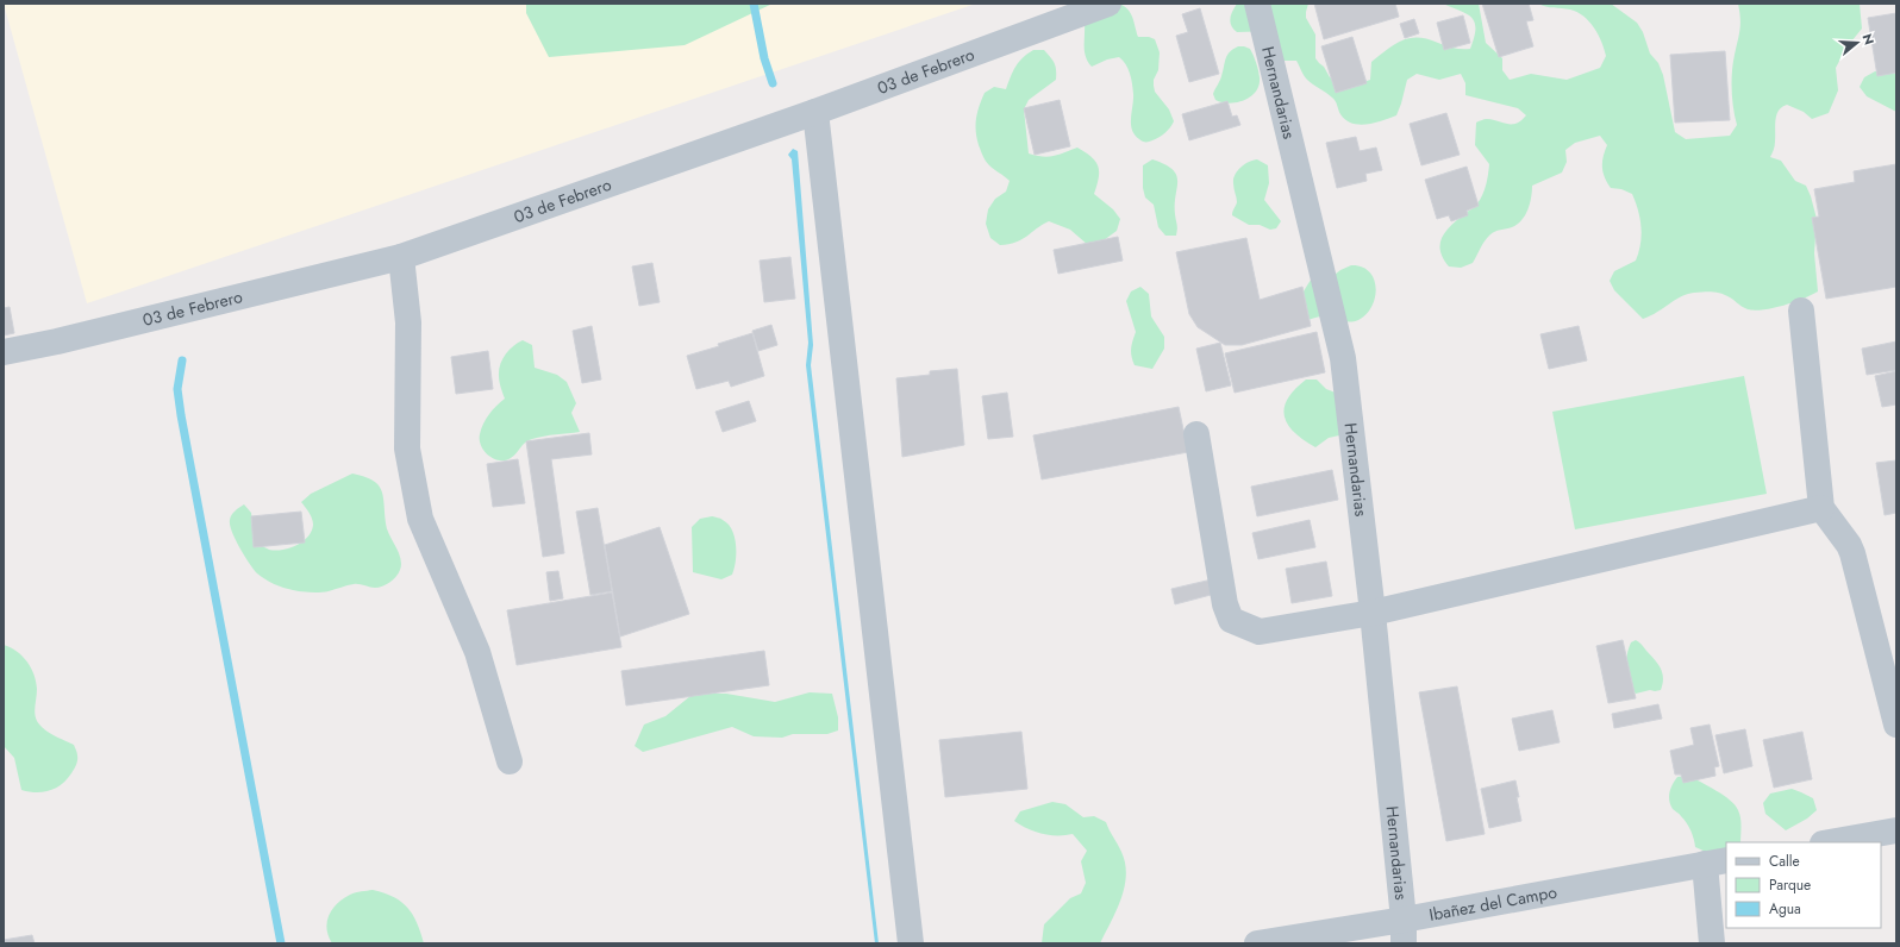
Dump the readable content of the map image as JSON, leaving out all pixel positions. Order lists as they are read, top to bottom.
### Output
{
  "streets": {
    "street": ["03 de Febrero", "Hernandarias", "Ibañez del Campo"]
  },
  "crossings": [
    ["Hernandarias", "Ibañez del Campo"]
  ],
  "legend": ["Calle", "Parque", "Agua"],
  "north": "right"
}
